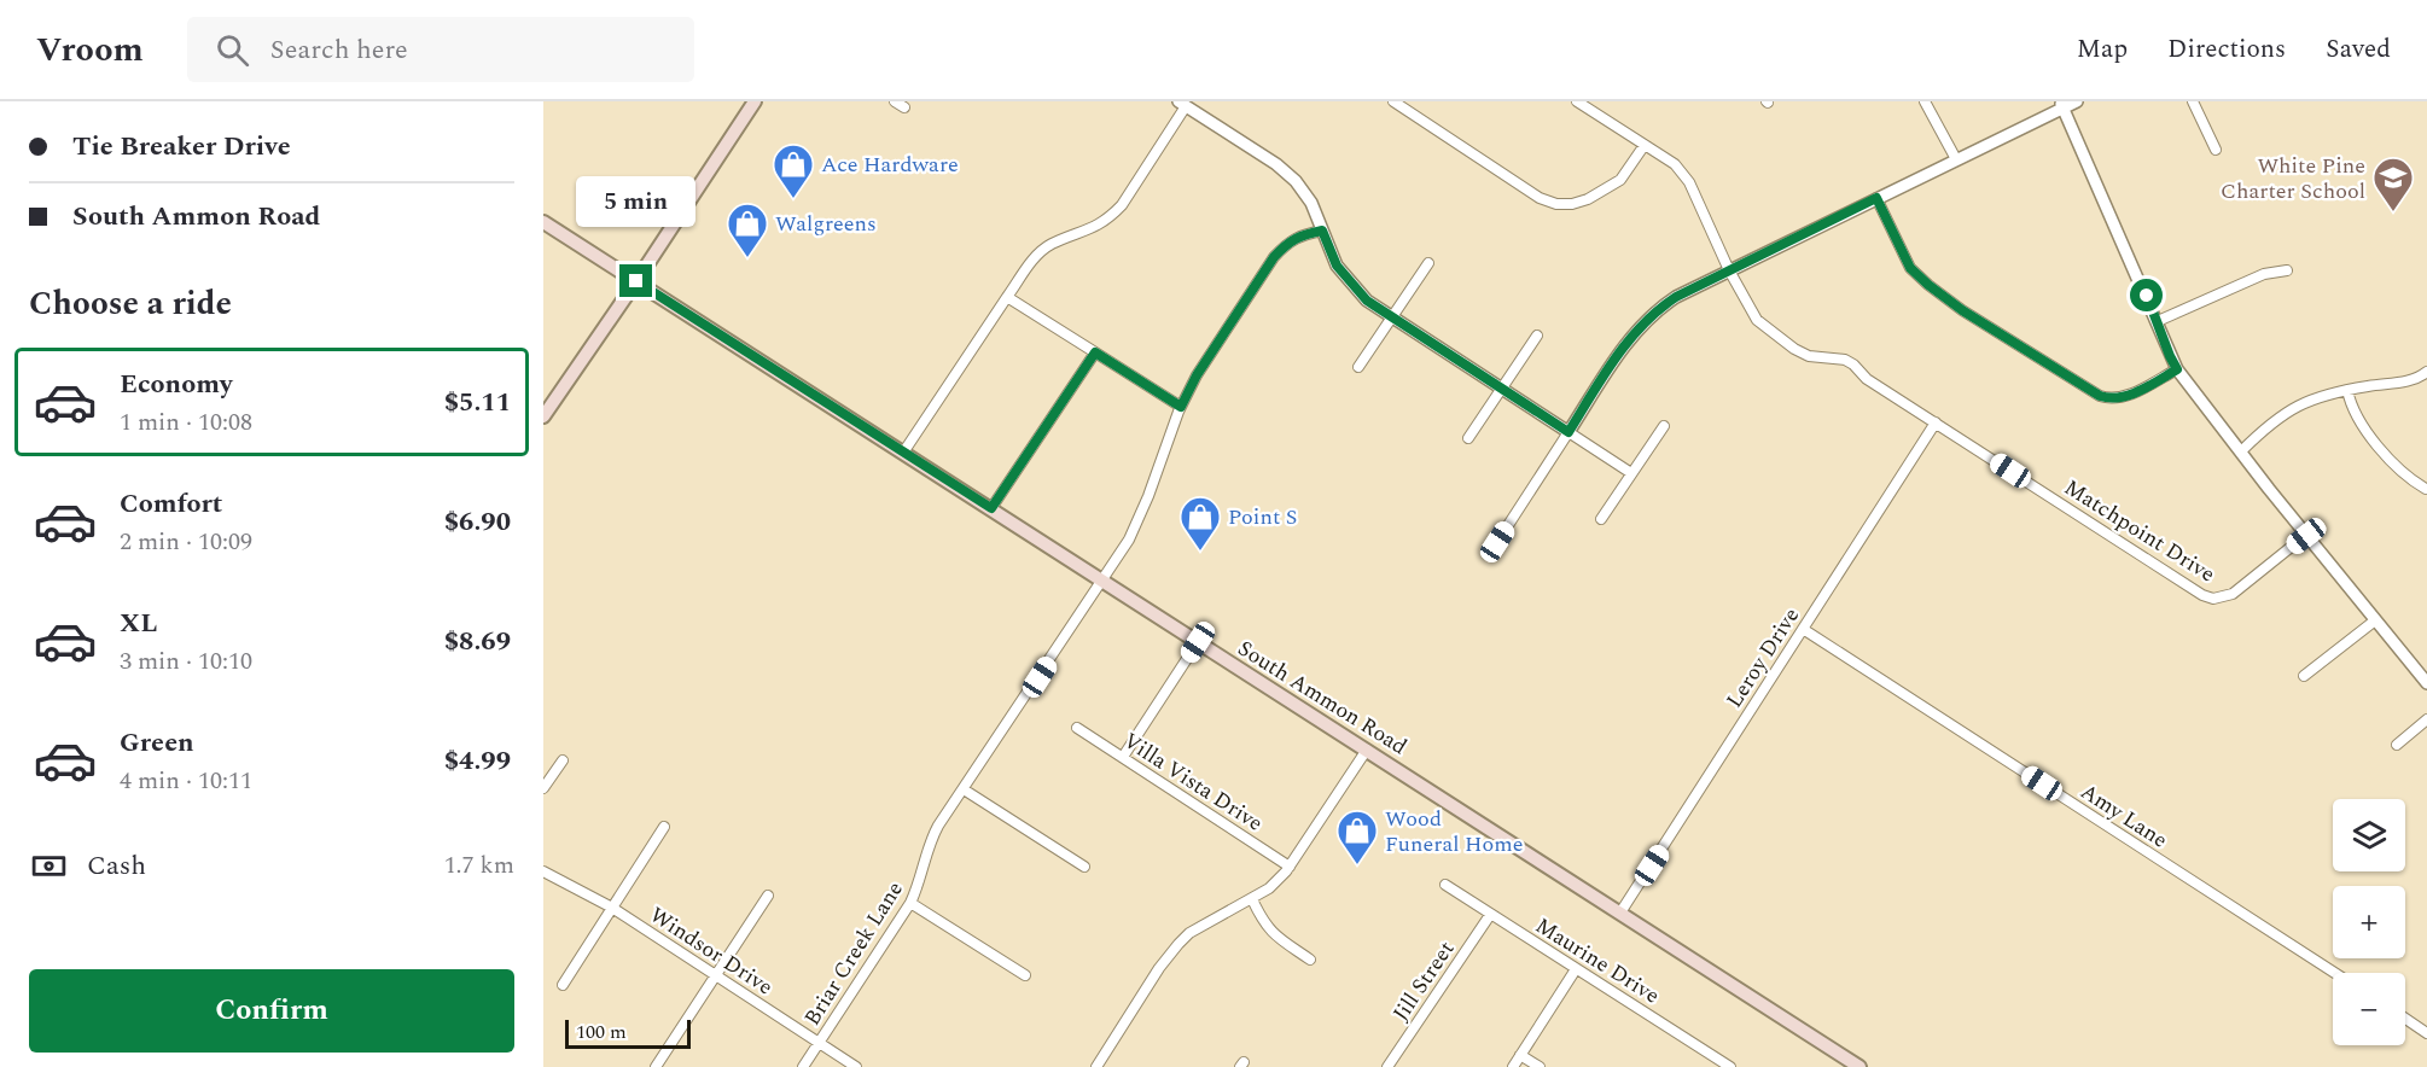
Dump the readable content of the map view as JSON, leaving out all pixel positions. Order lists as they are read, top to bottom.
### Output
{
  "streets": {
    "main road": ["South Ammon Road"],
    "street": [
      "Matchpoint Drive",
      "Leroy Drive",
      "Villa Vista Drive",
      "Amy Lane",
      "Windsor Drive",
      "Briar Creek Lane",
      "Maurine Drive",
      "Jill Street"
    ]
  },
  "crossings": [
    ["Matchpoint Drive", "Leroy Drive"],
    ["Leroy Drive", "South Ammon Road"],
    ["Leroy Drive", "Amy Lane"],
    ["South Ammon Road", "Briar Creek Lane"],
    ["Windsor Drive", "Briar Creek Lane"],
    ["Maurine Drive", "Jill Street"]
  ],
  "places": {
    "shop": [
      "Ace Hardware",
      "Walgreens",
      "Point S",
      "Wood Funeral Home"
    ],
    "school or university": ["White Pine Charter School"]
  },
  "scale_bar": "100 m",
  "page": {
    "header": "Vroom",
    "search": "Search here",
    "nav": ["Map", "Directions", "Saved"],
    "banner": ["Tie Breaker Drive", "South Ammon Road"],
    "bubble": "5 min",
    "heading": "Choose a ride",
    "list": [
      {
        "name": "Economy",
        "note": "1 min · 10:08",
        "value": "$5.11"
      },
      {
        "name": "Comfort",
        "note": "2 min · 10:09",
        "value": "$6.90"
      },
      {
        "name": "XL",
        "note": "3 min · 10:10",
        "value": "$8.69"
      },
      {
        "name": "Green",
        "note": "4 min · 10:11",
        "value": "$4.99"
      }
    ],
    "map_buttons": ["+", "−"],
    "pay": ["Cash", "1.7 km"],
    "buttons": "Confirm",
    "scale": "100 m"
  }
}
